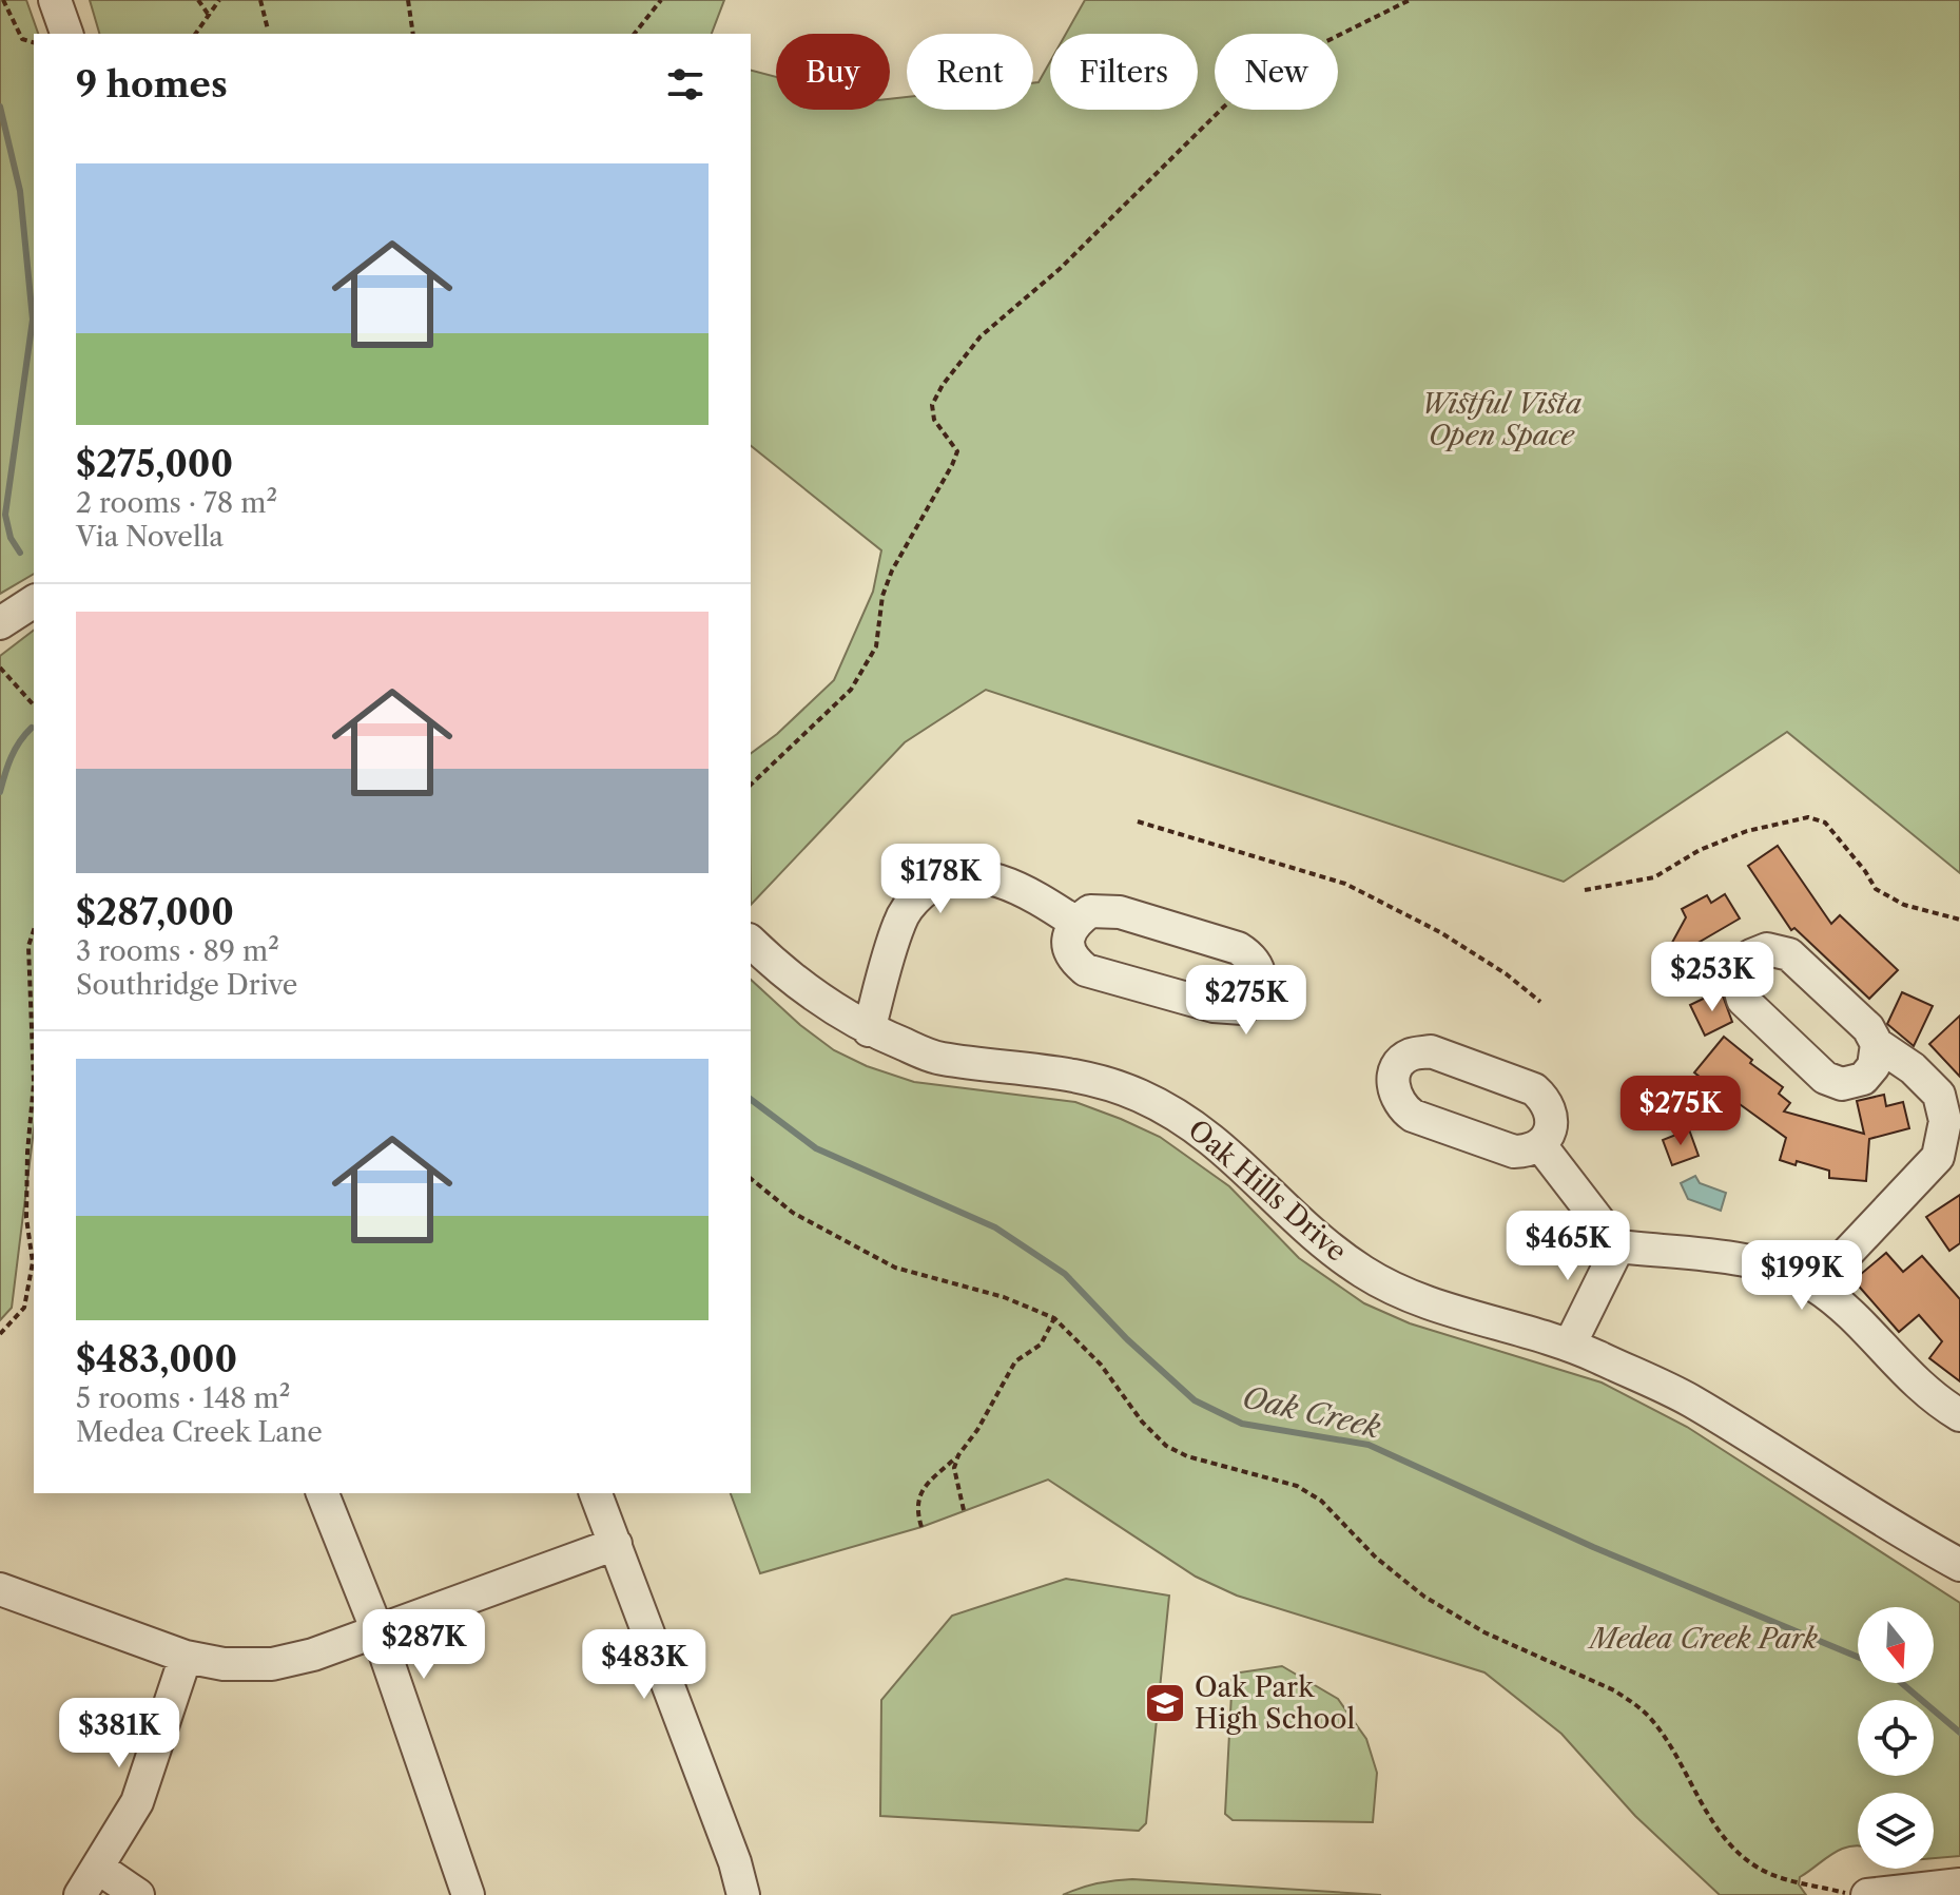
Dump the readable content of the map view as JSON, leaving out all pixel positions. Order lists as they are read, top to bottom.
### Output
{
  "streets": {
    "street": ["Oak Hills Drive"]
  },
  "water": ["Oak Creek"],
  "parks": ["Wistful Vista Open Space", "Medea Creek Park"],
  "places": {
    "school or university": ["Oak Park High School"]
  },
  "north": "bottom",
  "page": {
    "chip": [
      "Buy",
      "Rent",
      "Filters",
      "New"
    ],
    "heading": "9 homes",
    "list": [
      {
        "name": "$275,000",
        "note": "2 rooms · 78 m² · Via Novella"
      },
      {
        "name": "$287,000",
        "note": "3 rooms · 89 m² · Southridge Drive"
      },
      {
        "name": "$483,000",
        "note": "5 rooms · 148 m² · Medea Creek Lane"
      }
    ],
    "price": [
      "$178K",
      "$253K",
      "$275K",
      "$275K",
      "$465K",
      "$199K",
      "$287K",
      "$483K",
      "$381K"
    ]
  }
}
